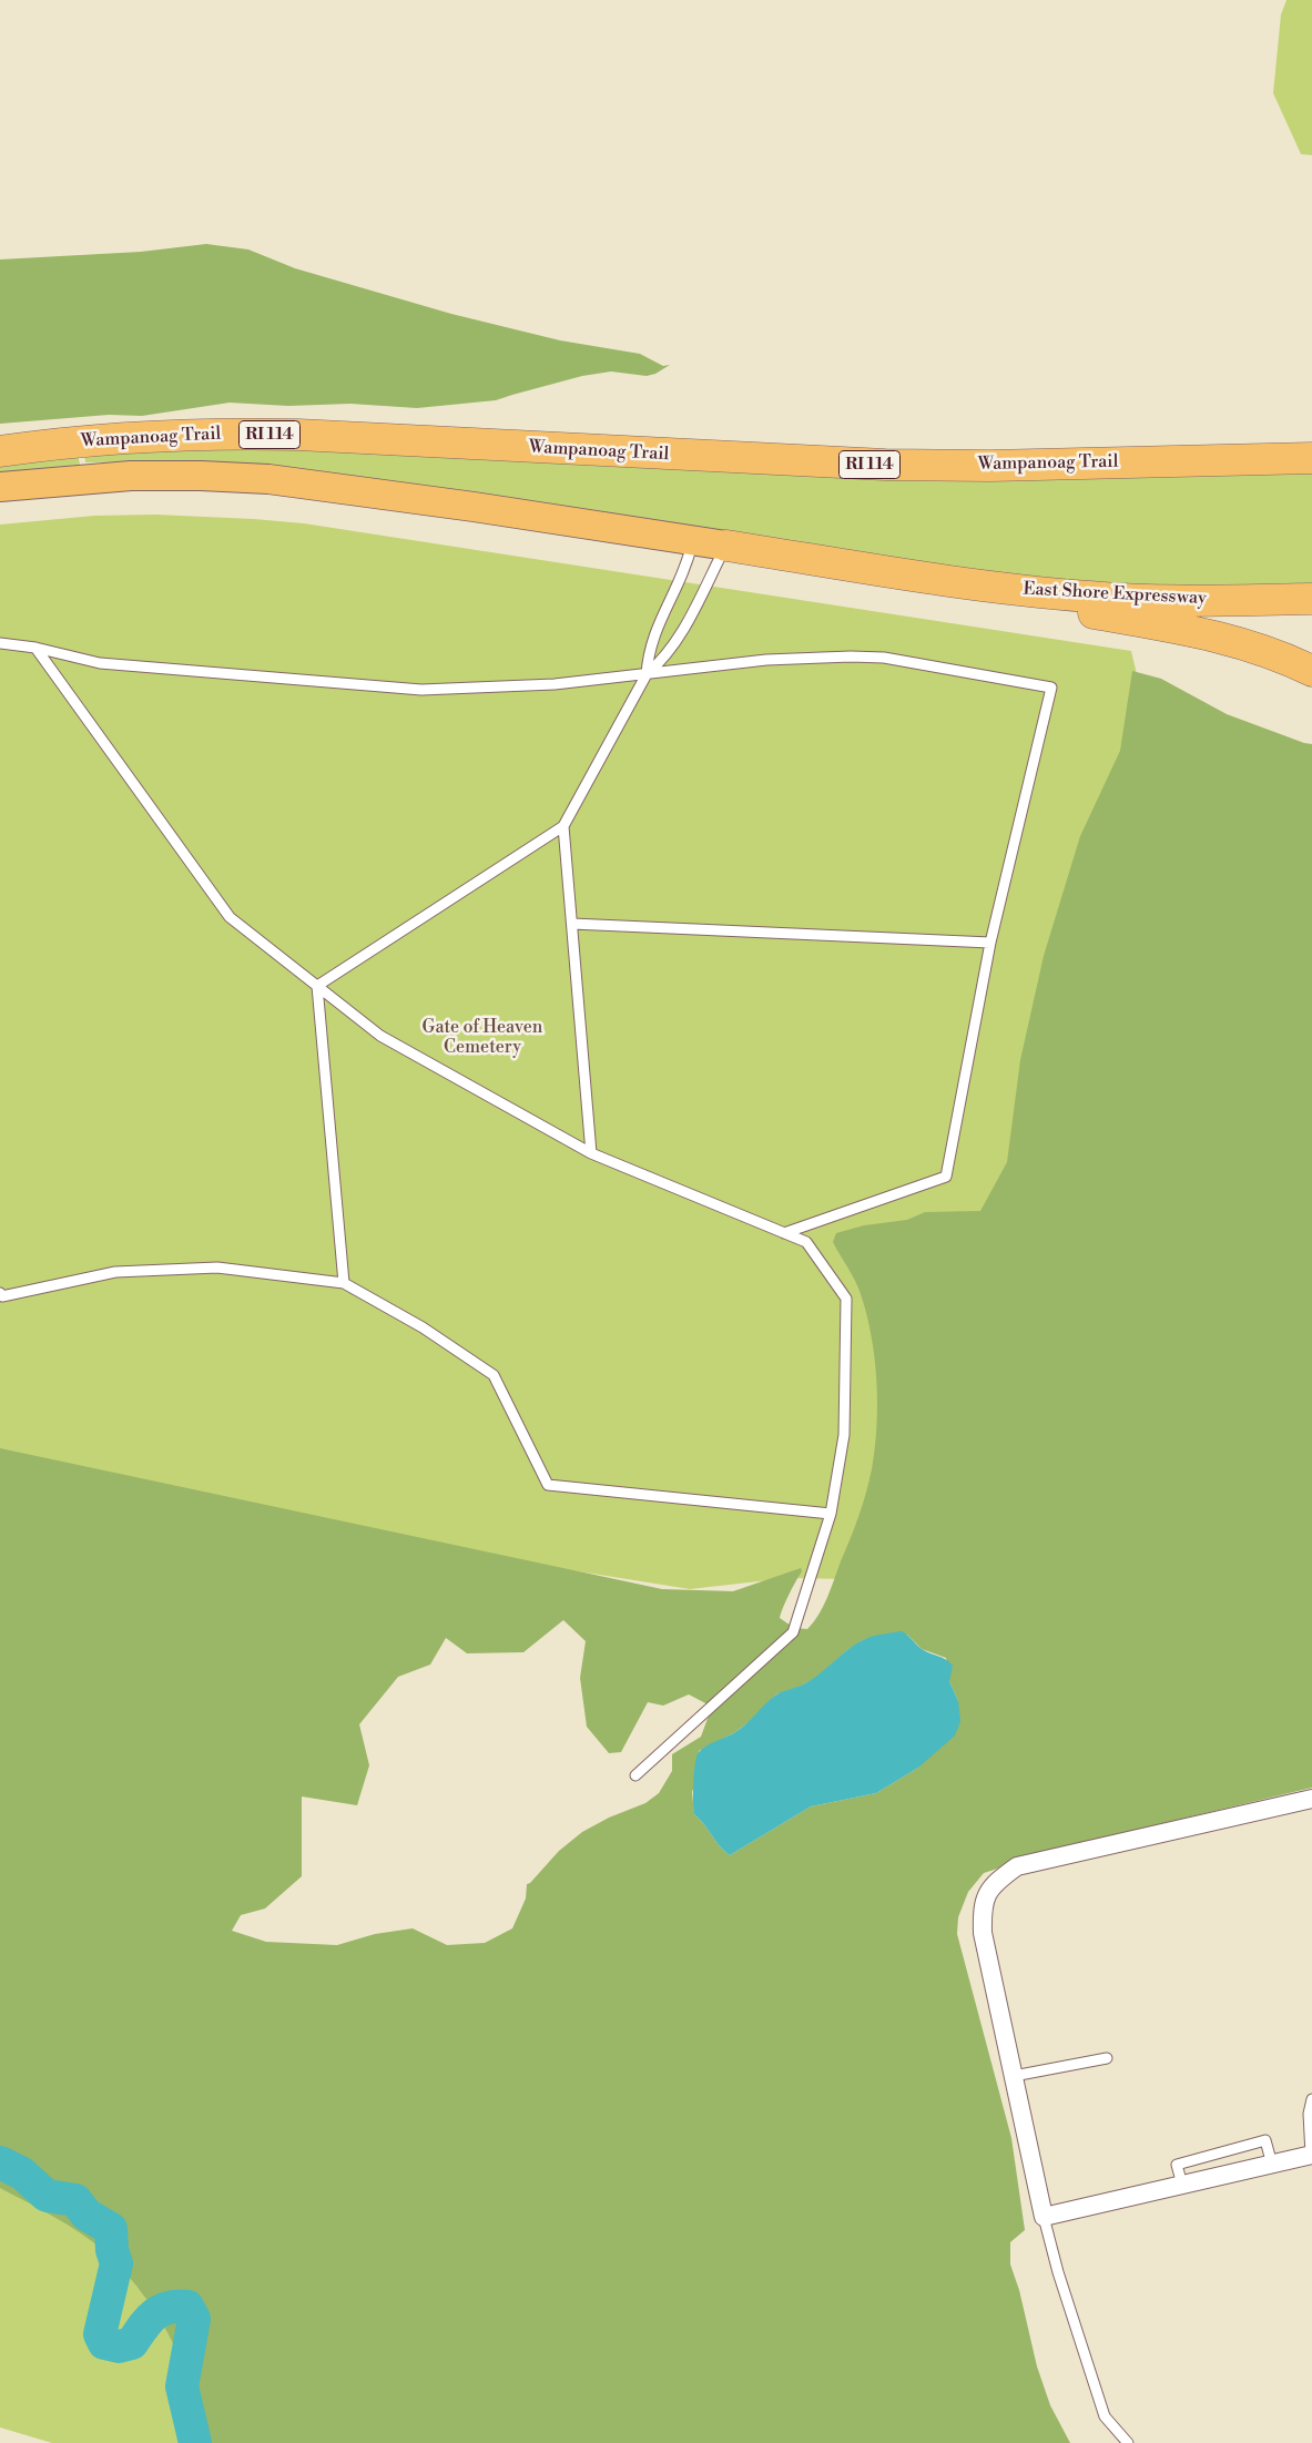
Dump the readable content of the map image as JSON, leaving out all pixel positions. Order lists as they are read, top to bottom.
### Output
{
  "streets": {
    "highway": ["RI 114", "Wampanoag Trail", "East Shore Expressway"]
  },
  "crossings": [
    ["RI 114", "Wampanoag Trail"],
    ["Wampanoag Trail", "East Shore Expressway"]
  ],
  "parks": ["Gate of Heaven Cemetery"]
}
